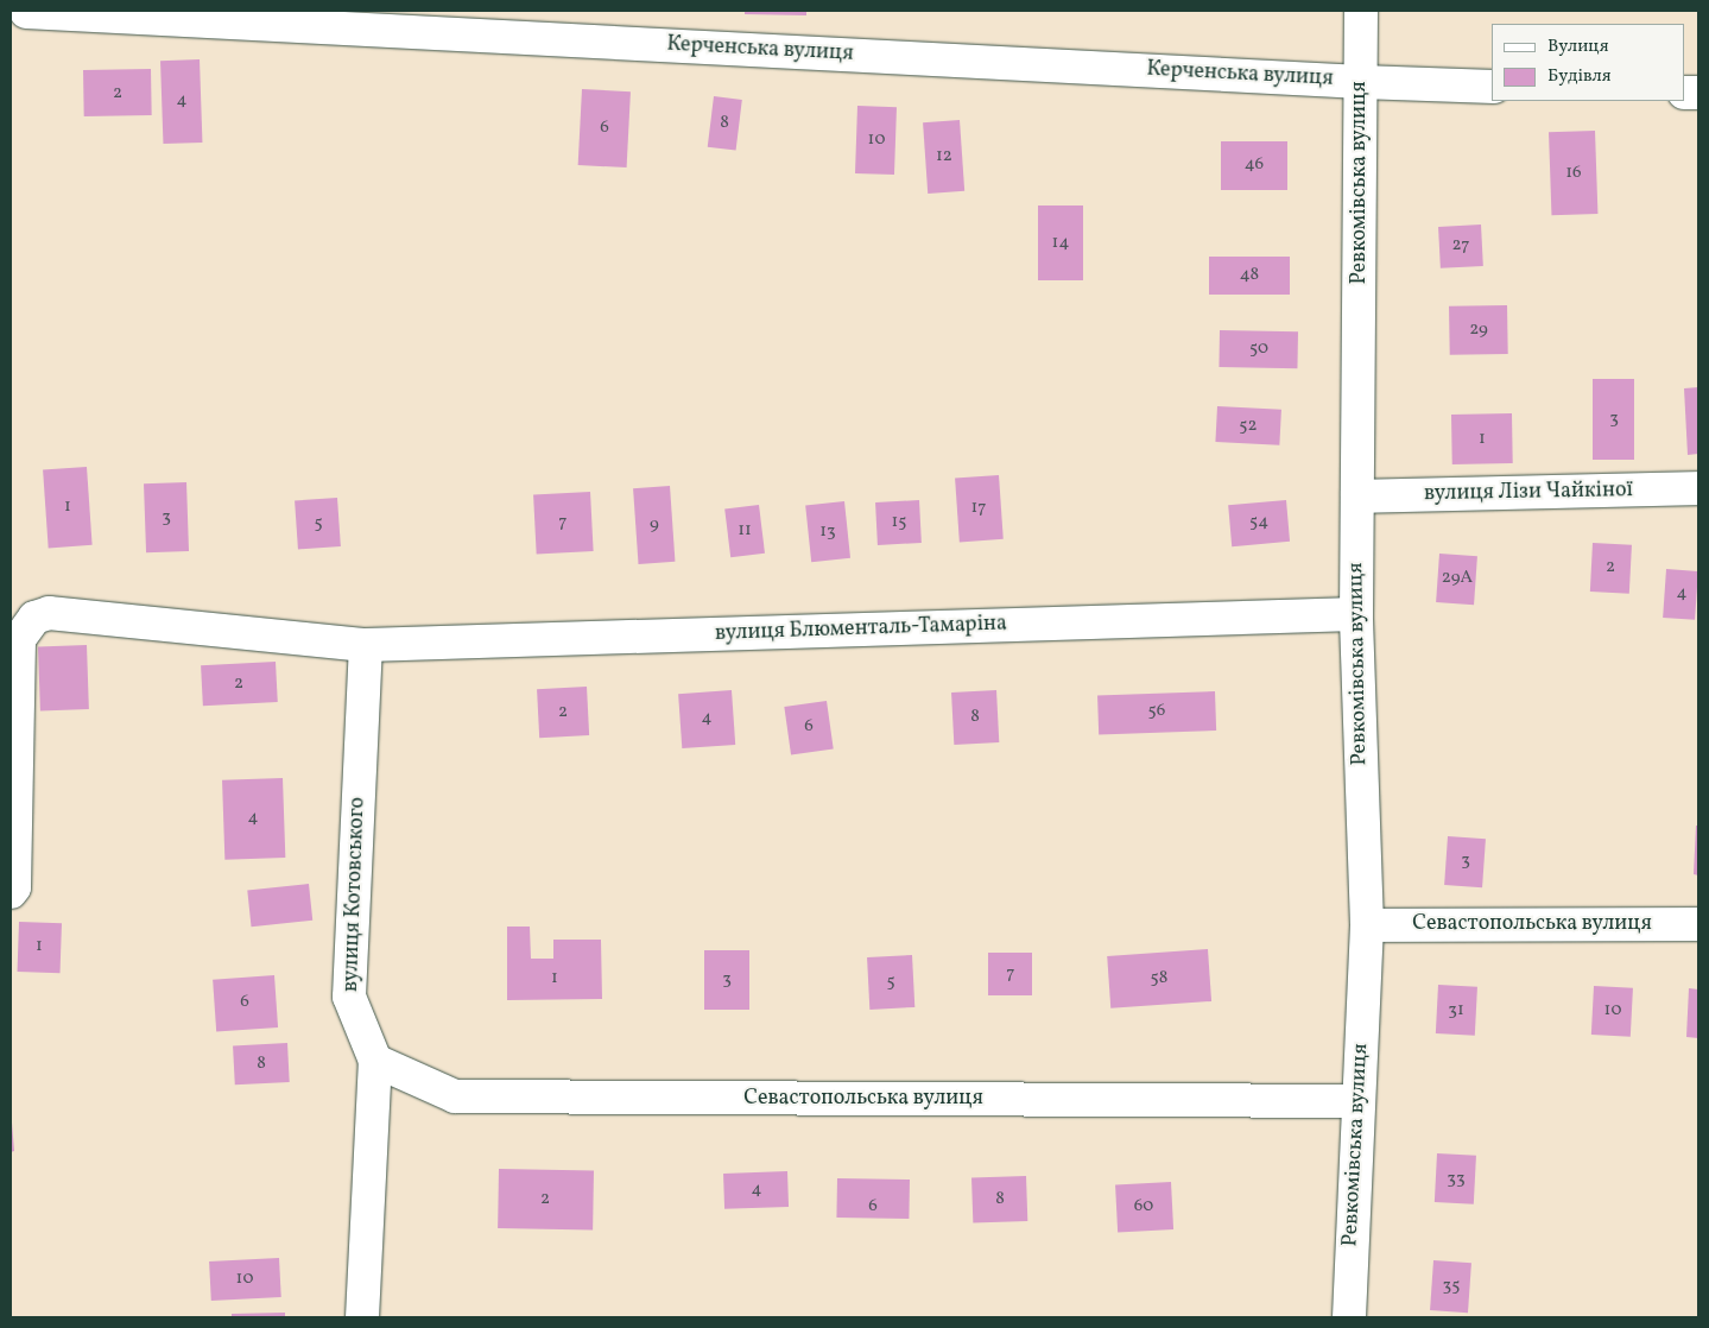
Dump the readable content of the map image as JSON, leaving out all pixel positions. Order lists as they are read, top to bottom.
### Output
{
  "streets": {
    "street": [
      "Керченська вулиця",
      "Ревкомівська вулиця",
      "вулиця Лізи Чайкіної",
      "вулиця Блюменталь-Тамаріна",
      "вулиця Котовського",
      "Севастопольська вулиця"
    ]
  },
  "crossings": [
    ["Керченська вулиця", "Ревкомівська вулиця"],
    ["Ревкомівська вулиця", "вулиця Лізи Чайкіної"],
    ["Ревкомівська вулиця", "вулиця Блюменталь-Тамаріна"],
    ["Ревкомівська вулиця", "Севастопольська вулиця"],
    ["вулиця Блюменталь-Тамаріна", "вулиця Котовського"],
    ["вулиця Котовського", "Севастопольська вулиця"]
  ],
  "house_numbers": [
    "2",
    "4",
    "8",
    "6",
    "10",
    "12",
    "46",
    "16",
    "14",
    "27",
    "48",
    "29",
    "50",
    "3",
    "52",
    "1",
    "1",
    "17",
    "3",
    "7",
    "15",
    "54",
    "5",
    "9",
    "11",
    "13",
    "2",
    "29А",
    "4",
    "2",
    "56",
    "2",
    "8",
    "4",
    "6",
    "4",
    "3",
    "1",
    "7",
    "1",
    "58",
    "3",
    "5",
    "6",
    "31",
    "10",
    "8",
    "33",
    "4",
    "2",
    "8",
    "6",
    "60",
    "10",
    "35"
  ],
  "legend": ["Вулиця", "Будівля"]
}
